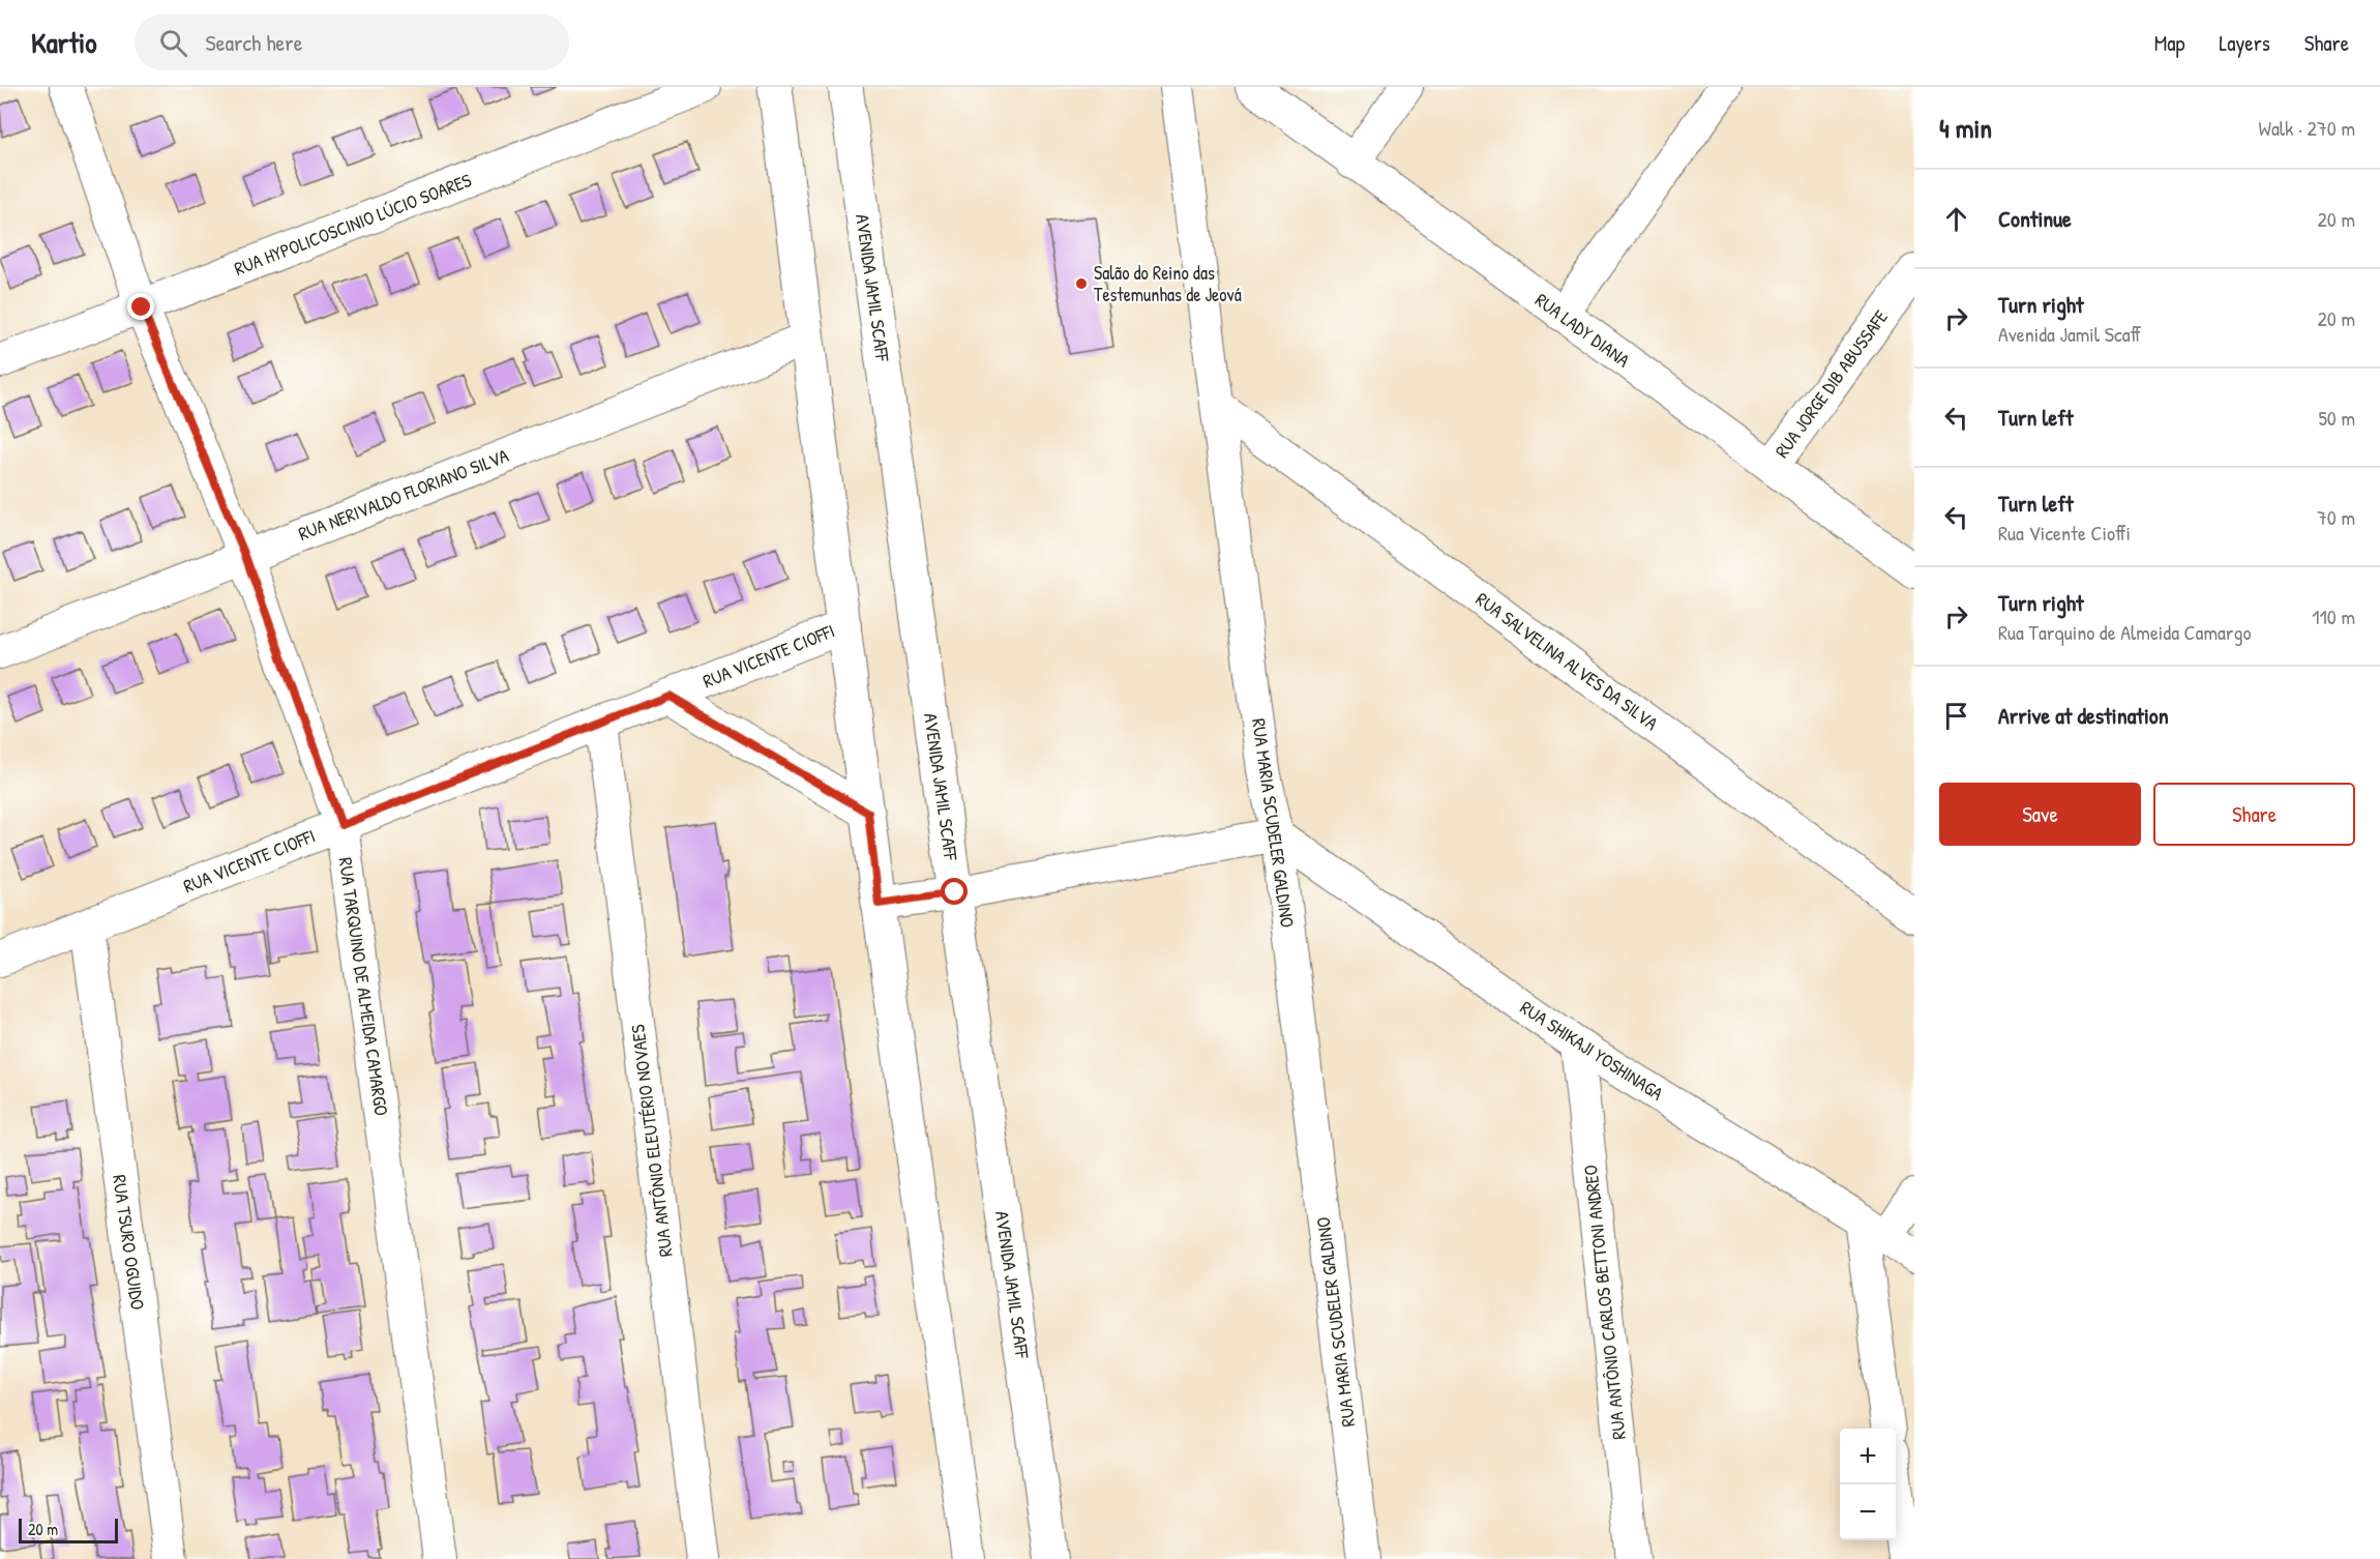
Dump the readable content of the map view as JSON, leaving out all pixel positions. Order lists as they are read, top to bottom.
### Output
{
  "streets": {
    "street": [
      "RUA HYPOLICOSCINIO LÚCIO SOARES",
      "AVENIDA JAMIL SCAFF",
      "RUA LADY DIANA",
      "RUA JORGE DIB ABUSSAFE",
      "RUA NERIVALDO FLORIANO SILVA",
      "RUA VICENTE CIOFFI",
      "RUA SALVELINA ALVES DA SILVA",
      "RUA MARIA SCUDELER GALDINO",
      "RUA TARQUINO DE ALMEIDA CAMARGO",
      "RUA SHIKAJI YOSHINAGA",
      "RUA ANTÔNIO ELEUTÉRIO NOVAES",
      "RUA TSURO OGUIDO",
      "RUA ANTÔNIO CARLOS BETTONI ANDREO"
    ]
  },
  "crossings": [
    ["RUA HYPOLICOSCINIO LÚCIO SOARES", "RUA TARQUINO DE ALMEIDA CAMARGO"],
    ["RUA LADY DIANA", "RUA JORGE DIB ABUSSAFE"],
    ["RUA NERIVALDO FLORIANO SILVA", "RUA TARQUINO DE ALMEIDA CAMARGO"],
    ["RUA VICENTE CIOFFI", "RUA TARQUINO DE ALMEIDA CAMARGO"],
    ["RUA VICENTE CIOFFI", "RUA ANTÔNIO ELEUTÉRIO NOVAES"],
    ["RUA VICENTE CIOFFI", "RUA TSURO OGUIDO"],
    ["RUA SALVELINA ALVES DA SILVA", "RUA MARIA SCUDELER GALDINO"],
    ["RUA MARIA SCUDELER GALDINO", "RUA SHIKAJI YOSHINAGA"],
    ["RUA SHIKAJI YOSHINAGA", "RUA ANTÔNIO CARLOS BETTONI ANDREO"]
  ],
  "places": ["Salão do Reino das Testemunhas de Jeová"],
  "scale_bar": "20 m",
  "page": {
    "header": "Kartio",
    "search": "Search here",
    "nav": ["Map", "Layers", "Share"],
    "heading": ["4 min", "Walk · 270 m"],
    "list": [
      ["Continue", "20 m"],
      ["Turn right", "Avenida Jamil Scaff", "20 m"],
      ["Turn left", "50 m"],
      ["Turn left", "Rua Vicente Cioffi", "70 m"],
      ["Turn right", "Rua Tarquino de Almeida Camargo", "110 m"],
      "Arrive at destination"
    ],
    "buttons": ["Save", "Share"],
    "map_buttons": ["+", "−"],
    "scale": "20 m"
  }
}
